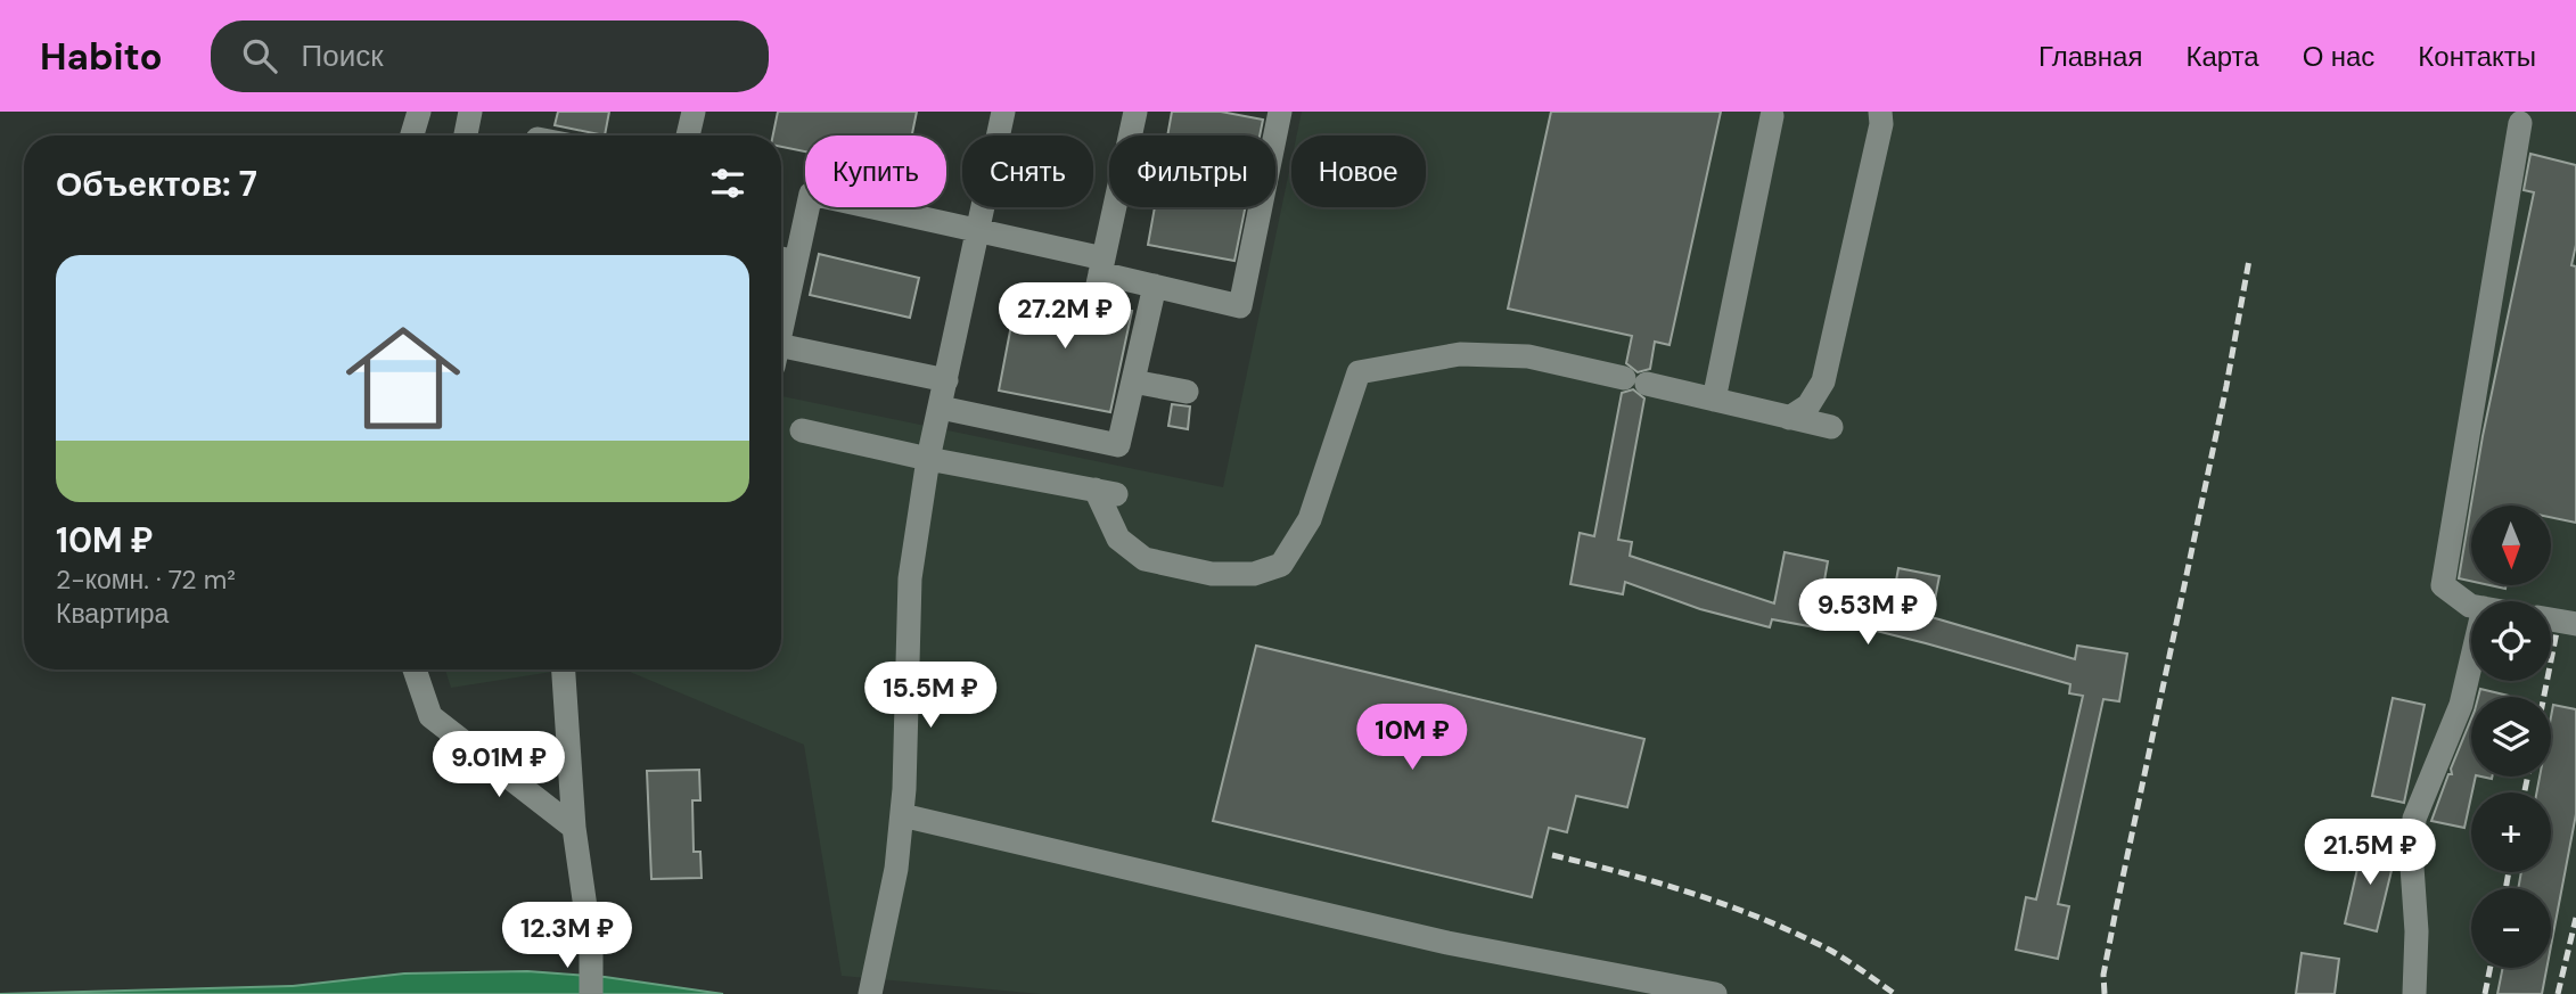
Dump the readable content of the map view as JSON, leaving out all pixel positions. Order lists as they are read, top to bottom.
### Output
{
  "north": "bottom",
  "page": {
    "header": "Habito",
    "search": "Поиск",
    "nav": [
      "Главная",
      "Карта",
      "О нас",
      "Контакты"
    ],
    "chip": [
      "Купить",
      "Снять",
      "Фильтры",
      "Новое"
    ],
    "heading": "Объектов: 7",
    "list": [
      {
        "name": "10M ₽",
        "note": "2-комн. · 72 m² · Квартира"
      }
    ],
    "price": [
      "27.2M ₽",
      "9.53M ₽",
      "15.5M ₽",
      "10M ₽",
      "9.01M ₽",
      "21.5M ₽",
      "12.3M ₽"
    ],
    "map_buttons": ["+", "−"]
  }
}
